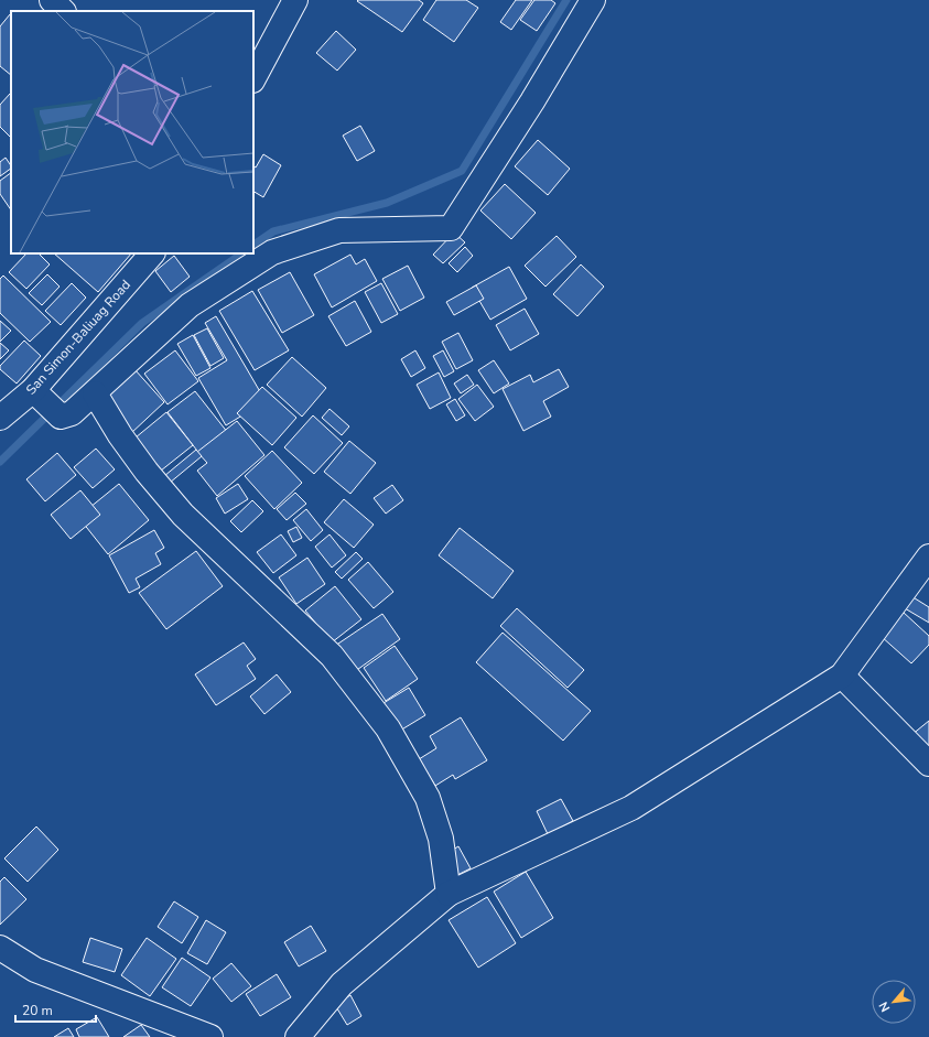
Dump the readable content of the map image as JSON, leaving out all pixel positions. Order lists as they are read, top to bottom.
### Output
{
  "streets": {
    "street": ["San Simon-Baliuag Road"]
  },
  "scale_bar": "20 m",
  "north": "bottom left"
}
